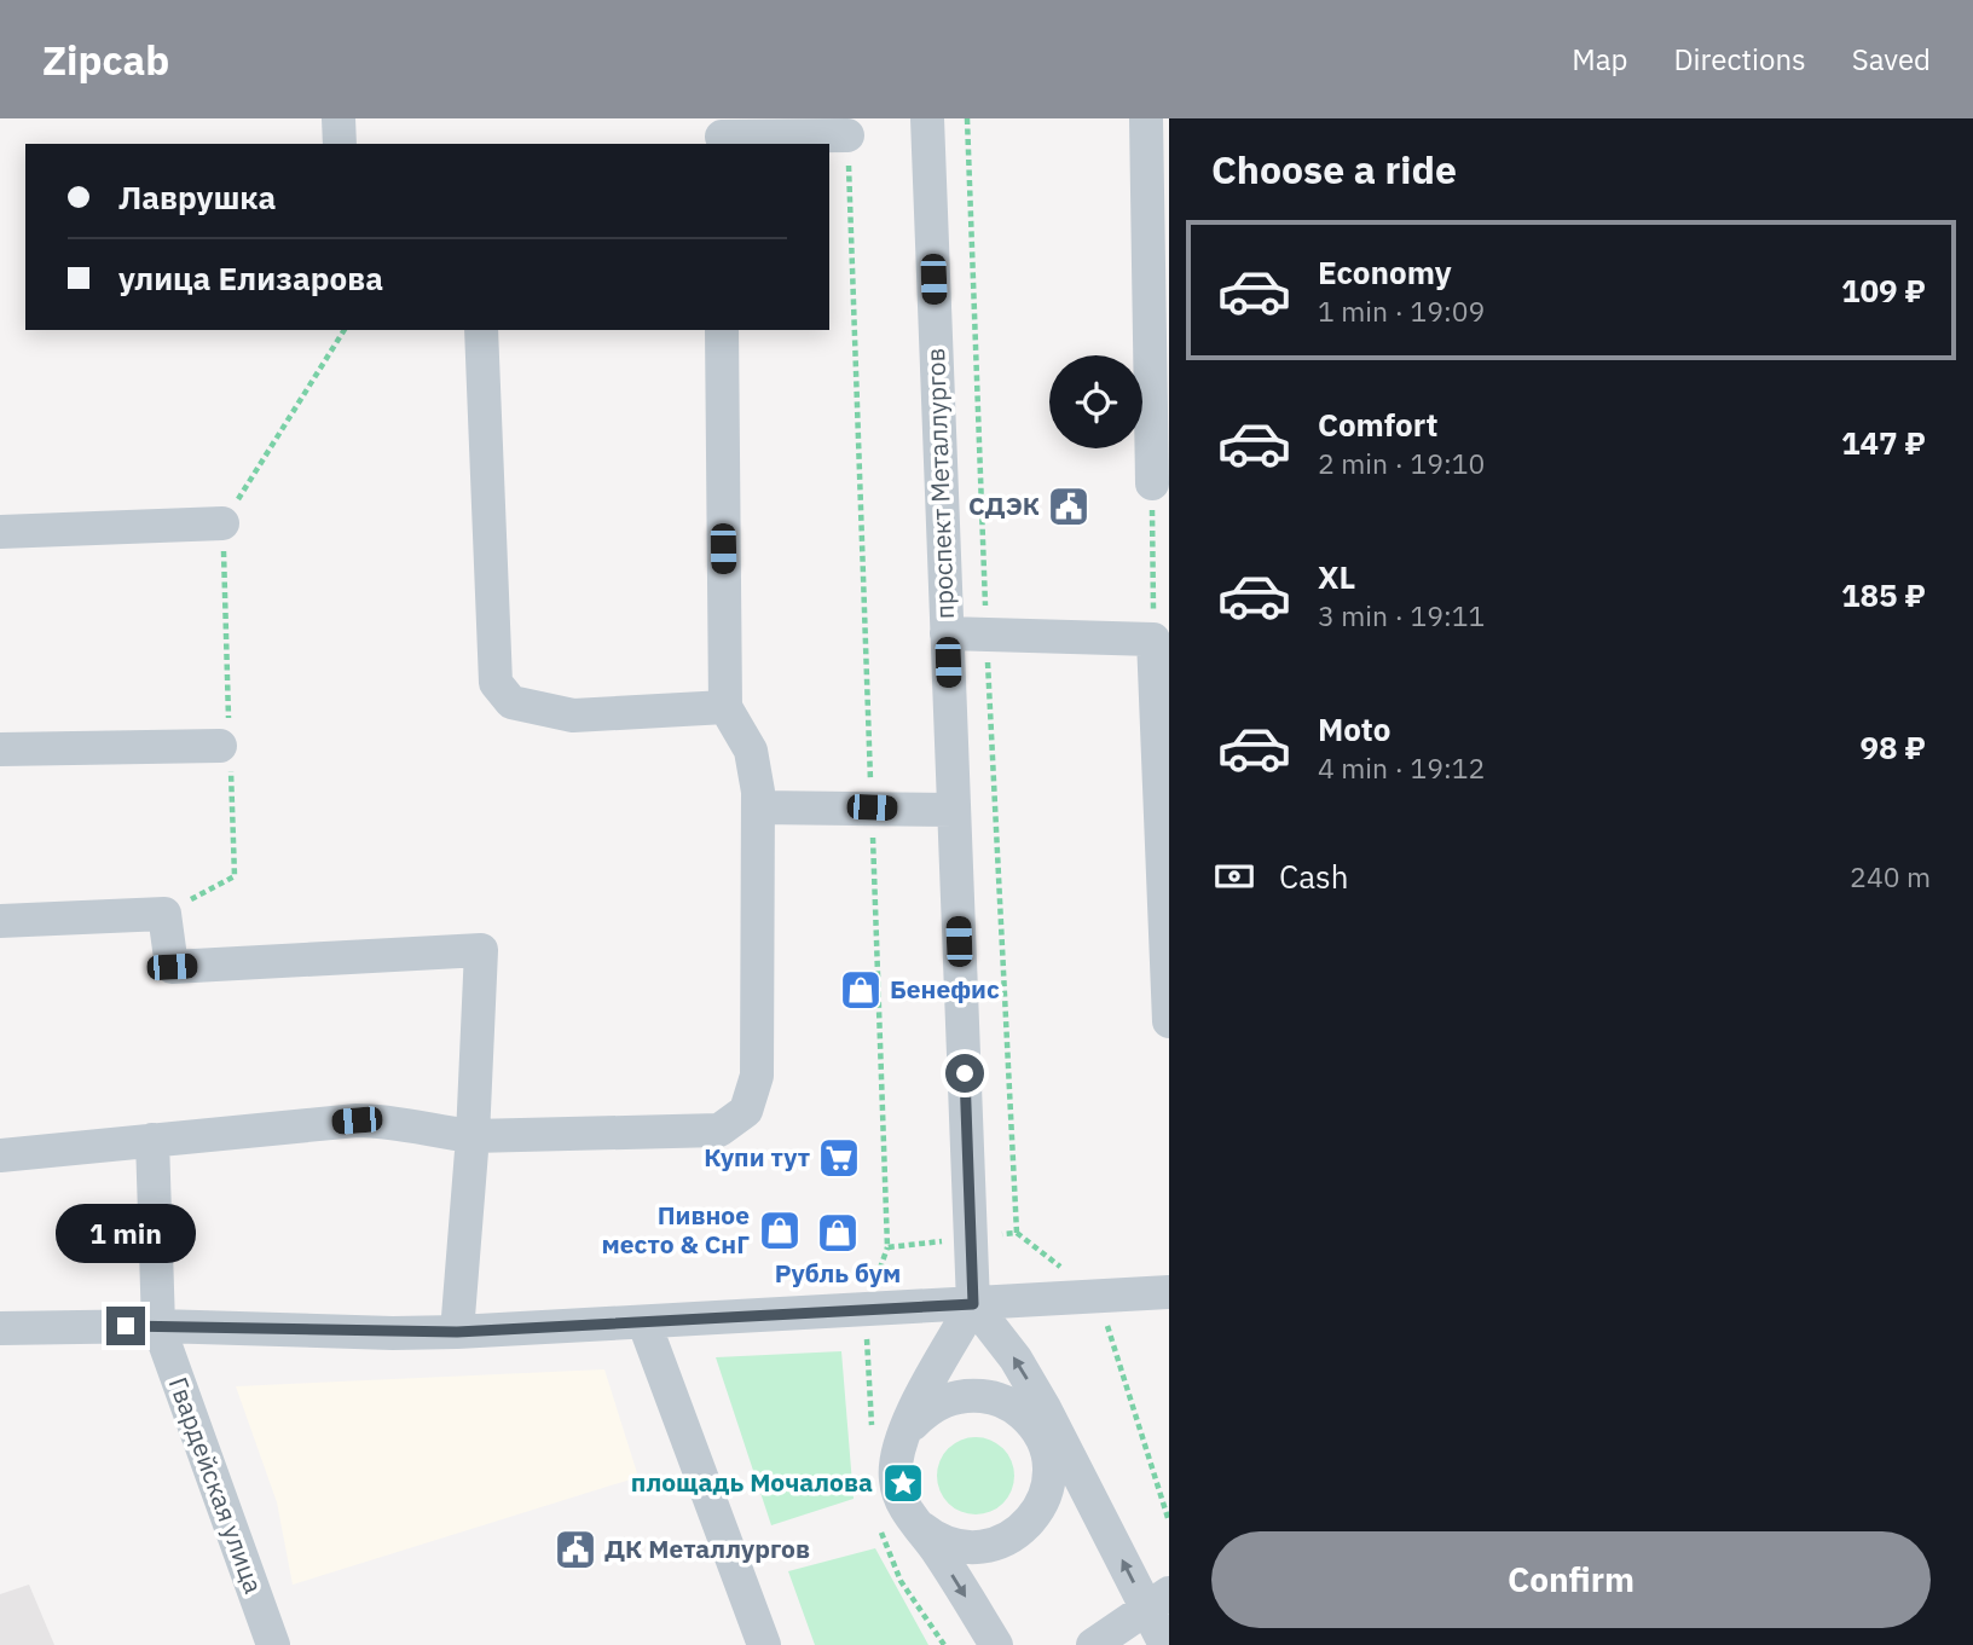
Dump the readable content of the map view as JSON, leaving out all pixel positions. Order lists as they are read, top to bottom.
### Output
{
  "streets": {
    "street": ["проспект Металлургов", "Гвардейская улица"]
  },
  "places": {
    "public building": ["СДЭК", "ДК Металлургов"],
    "shop": ["Бенефис", "Пивное место & СнГ", "Рубль бум"],
    "supermarket": ["Купи тут"],
    "place": ["площадь Мочалова"]
  },
  "page": {
    "header": "Zipcab",
    "nav": ["Map", "Directions", "Saved"],
    "heading": "Choose a ride",
    "banner": ["Лаврушка", "улица Елизарова"],
    "list": [
      {
        "name": "Economy",
        "note": "1 min · 19:09",
        "value": "109 ₽"
      },
      {
        "name": "Comfort",
        "note": "2 min · 19:10",
        "value": "147 ₽"
      },
      {
        "name": "XL",
        "note": "3 min · 19:11",
        "value": "185 ₽"
      },
      {
        "name": "Moto",
        "note": "4 min · 19:12",
        "value": "98 ₽"
      }
    ],
    "pay": ["Cash", "240 m"],
    "bubble": "1 min",
    "buttons": "Confirm"
  }
}
